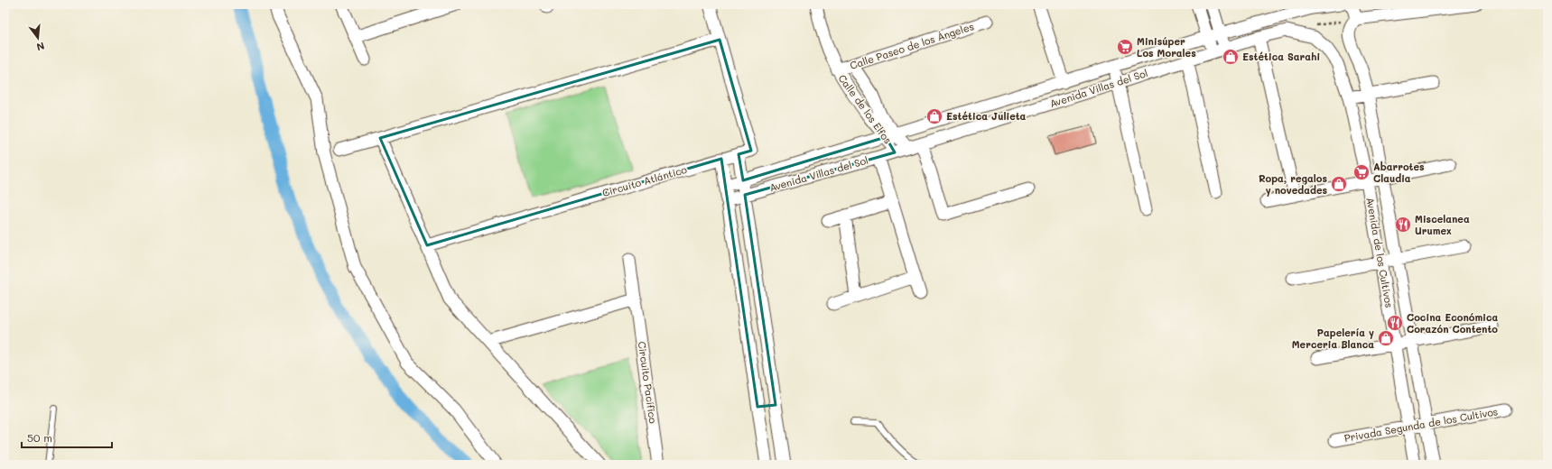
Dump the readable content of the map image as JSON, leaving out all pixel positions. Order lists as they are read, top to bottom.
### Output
{
  "streets": {
    "street": [
      "Calle Paseo de los Ángeles",
      "Avenida Villas del Sol",
      "Calle de los Elfos",
      "Circuito Atlántico",
      "Avenida de los Cultivos",
      "Circuito Pacífico",
      "Privada Segunda de los Cultivos"
    ]
  },
  "crossings": [
    ["Calle Paseo de los Ángeles", "Calle de los Elfos"],
    ["Avenida Villas del Sol", "Calle de los Elfos"],
    ["Avenida Villas del Sol", "Avenida de los Cultivos"],
    ["Avenida de los Cultivos", "Privada Segunda de los Cultivos"]
  ],
  "places": {
    "supermarket": ["Minisúper Los Morales", "Abarrotes Claudia"],
    "shop": [
      "Estética Sarahi",
      "Estética Julieta",
      "Ropa, regalos y novedades",
      "Papelería y Merceria Blanca"
    ],
    "restaurant": ["Miscelanea Urumex", "Cocina Económica Corazón Contento"]
  },
  "scale_bar": "50 m",
  "north": "bottom"
}
